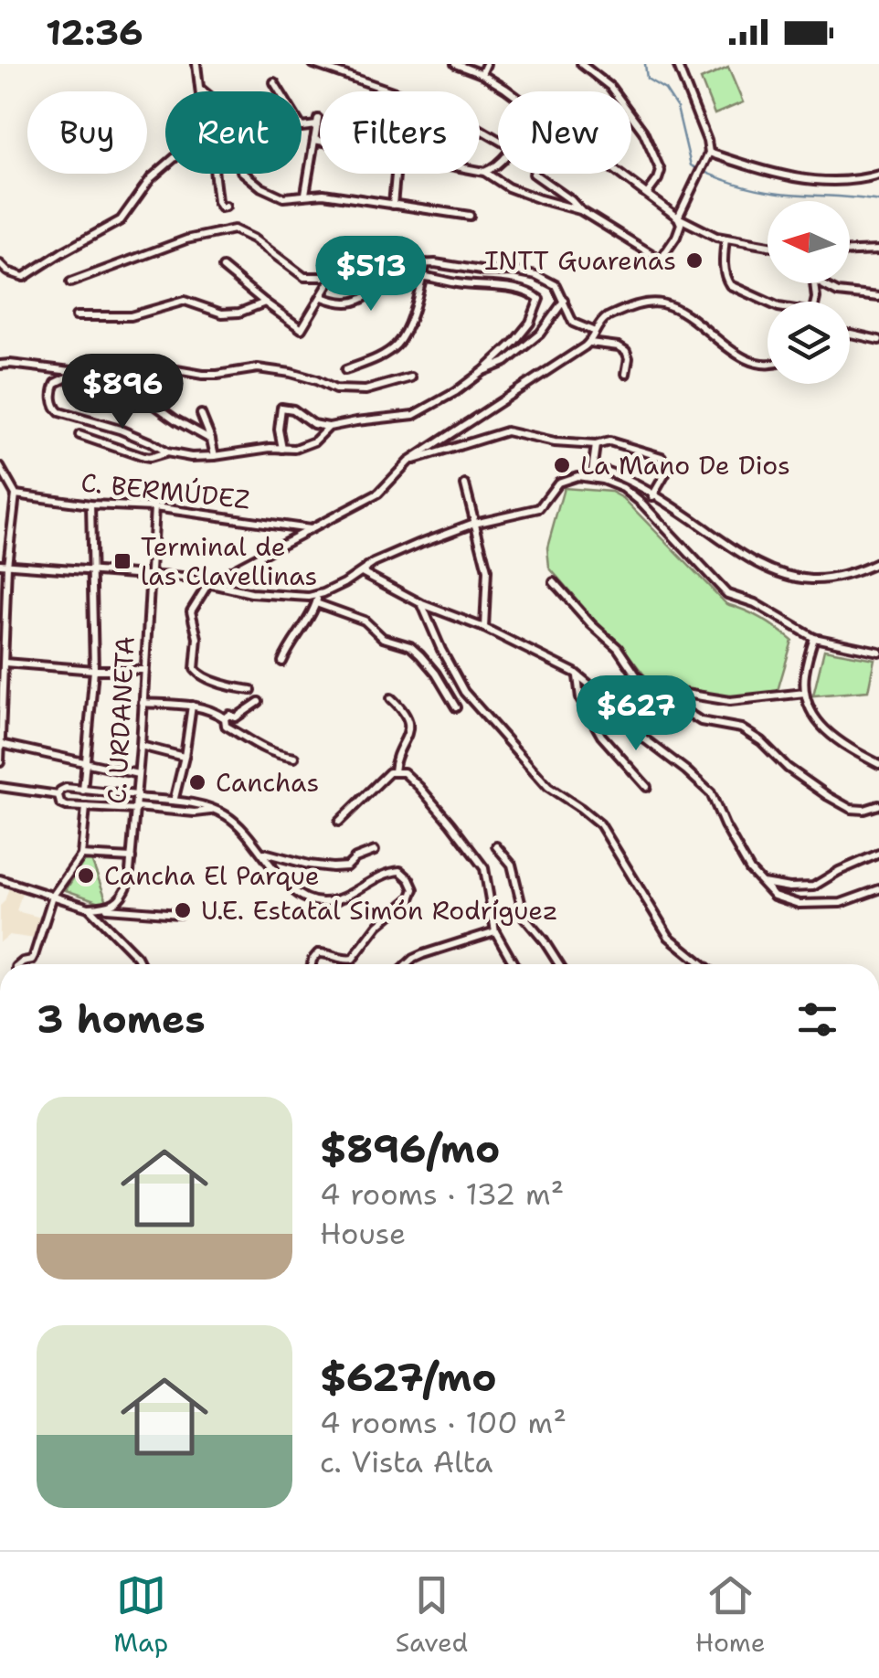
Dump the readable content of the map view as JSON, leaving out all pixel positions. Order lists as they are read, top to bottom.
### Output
{
  "streets": {
    "street": ["C. BERMÚDEZ", "C. URDANETA"]
  },
  "crossings": [
    ["C. BERMÚDEZ", "C. URDANETA"]
  ],
  "places": {
    "other": [
      "INTT Guarenas",
      "La Mano De Dios",
      "Canchas",
      "Cancha El Parque",
      "U.E. Estatal Simón Rodríguez"
    ],
    "transit": ["Terminal de las Clavellinas"]
  },
  "north": "left",
  "page": {
    "status": "12:36",
    "chip": [
      "Buy",
      "Rent",
      "Filters",
      "New"
    ],
    "price": ["$513", "$896", "$627"],
    "heading": "3 homes",
    "list": [
      {
        "name": "$896/mo",
        "note": "4 rooms · 132 m² · House"
      },
      {
        "name": "$627/mo",
        "note": "4 rooms · 100 m² · c. Vista Alta"
      }
    ],
    "tabs": ["Map", "Saved", "Home"]
  }
}
